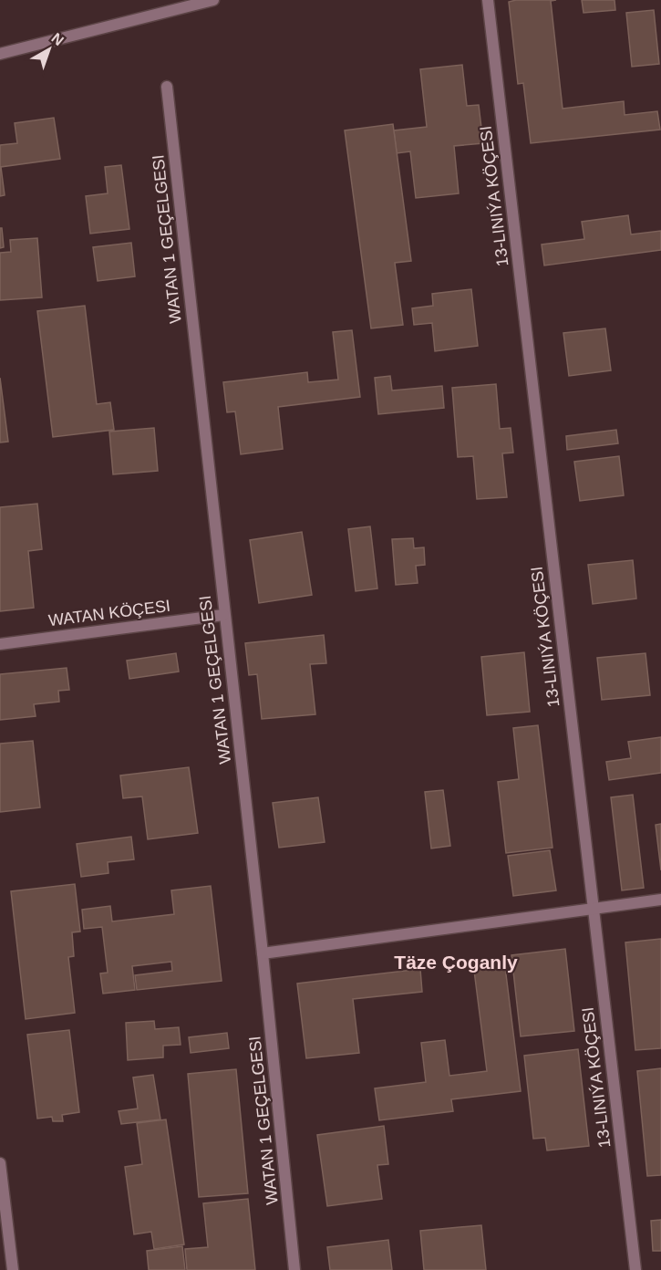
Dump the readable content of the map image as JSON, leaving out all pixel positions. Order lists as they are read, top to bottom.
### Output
{
  "streets": {
    "street": ["13-LINIÝA KÖÇESI", "WATAN 1 GEÇELGESI", "WATAN KÖÇESI"]
  },
  "crossings": [
    ["WATAN 1 GEÇELGESI", "WATAN KÖÇESI"]
  ],
  "districts": ["Täze Çoganly"],
  "north": "top right"
}
